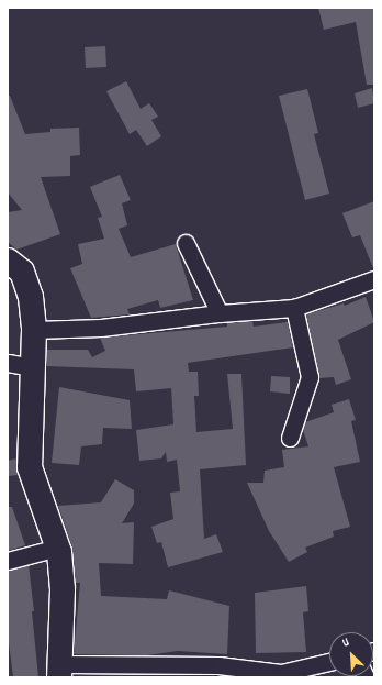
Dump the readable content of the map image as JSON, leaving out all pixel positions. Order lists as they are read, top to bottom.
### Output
{
  "north": "top left"
}
